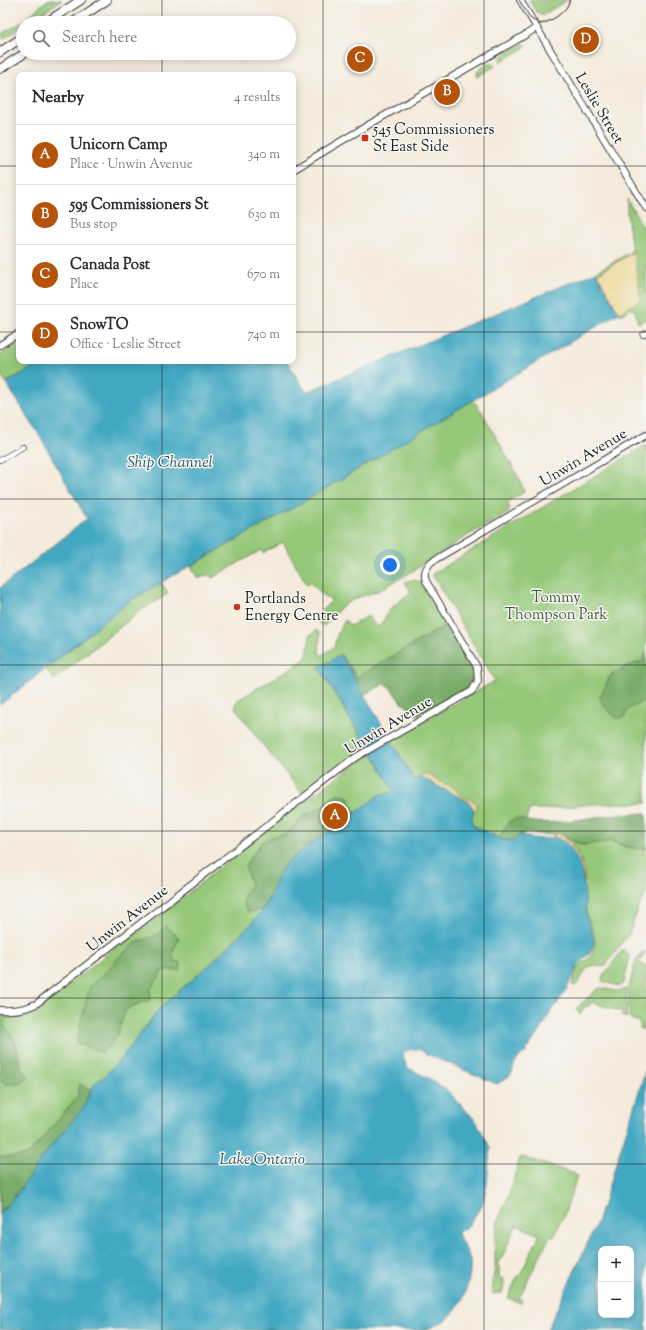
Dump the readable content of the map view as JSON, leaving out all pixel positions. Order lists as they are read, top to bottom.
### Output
{
  "streets": {
    "street": ["Leslie Street", "Unwin Avenue"]
  },
  "water": ["Ship Channel", "Lake Ontario"],
  "parks": ["Tommy Thompson Park"],
  "places": {
    "transit": ["545 Commissioners St East Side"],
    "other": ["Portlands Energy Centre"]
  },
  "page": {
    "search": "Search here",
    "pins": [
      "D",
      "C",
      "B",
      "A"
    ],
    "heading": ["Nearby", "4 results"],
    "list": [
      {
        "mark": "A",
        "name": "Unicorn Camp",
        "note": "Place · Unwin Avenue",
        "value": "340 m"
      },
      {
        "mark": "B",
        "name": "595 Commissioners St",
        "note": "Bus stop",
        "value": "630 m"
      },
      {
        "mark": "C",
        "name": "Canada Post",
        "note": "Place",
        "value": "670 m"
      },
      {
        "mark": "D",
        "name": "SnowTO",
        "note": "Office · Leslie Street",
        "value": "740 m"
      }
    ],
    "map_buttons": ["+", "−"]
  }
}
